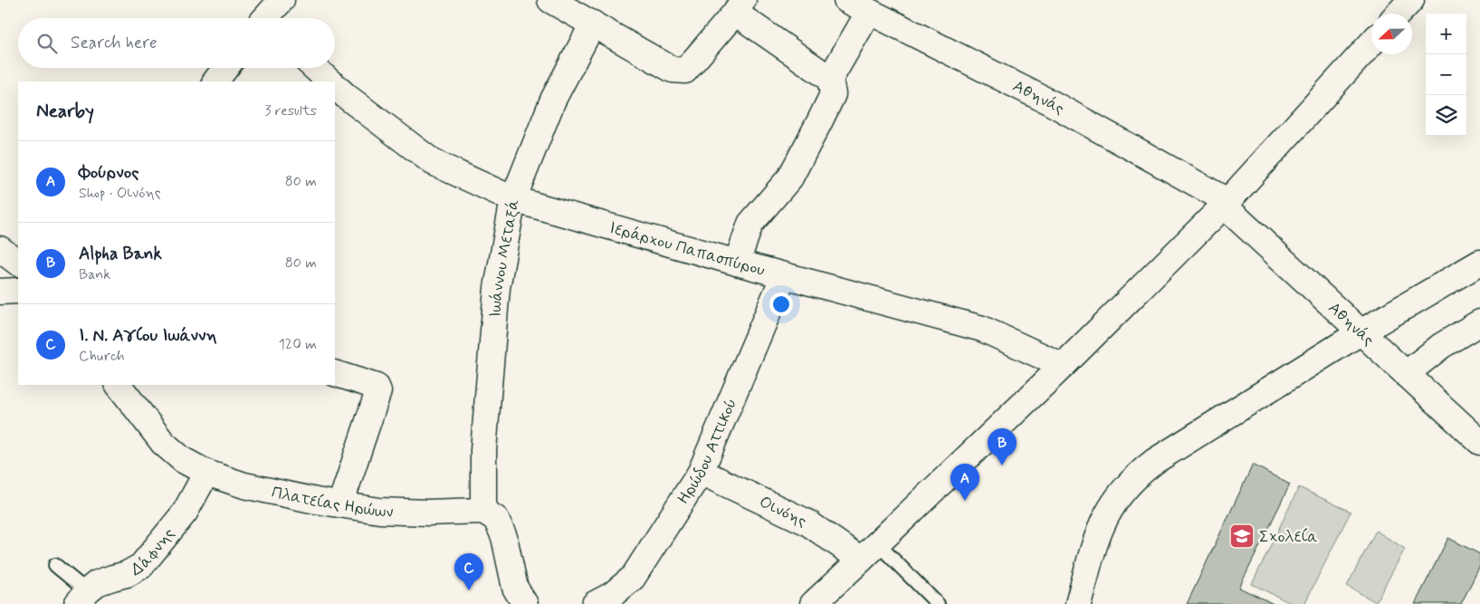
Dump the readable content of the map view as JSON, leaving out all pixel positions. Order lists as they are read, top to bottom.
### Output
{
  "streets": {
    "street": [
      "Αθηνάς",
      "Ιεράρχου Παπασπύρου",
      "Ιωάννου Μεταξά",
      "Ηρώδου Αττικού",
      "Πλατείας Ηρώων",
      "Οινόης",
      "Δάφνης"
    ]
  },
  "crossings": [
    ["Ιεράρχου Παπασπύρου", "Ιωάννου Μεταξά"],
    ["Ιεράρχου Παπασπύρου", "Ηρώδου Αττικού"],
    ["Ιωάννου Μεταξά", "Πλατείας Ηρώων"],
    ["Ηρώδου Αττικού", "Οινόης"],
    ["Πλατείας Ηρώων", "Δάφνης"]
  ],
  "places": {
    "school or university": ["Σχολεία"]
  },
  "north": "left",
  "page": {
    "map_buttons": ["+", "−"],
    "search": "Search here",
    "heading": ["Nearby", "3 results"],
    "list": [
      {
        "mark": "A",
        "name": "Φούρνος",
        "note": "Shop · Οινόης",
        "value": "80 m"
      },
      {
        "mark": "B",
        "name": "Alpha Bank",
        "note": "Bank",
        "value": "80 m"
      },
      {
        "mark": "C",
        "name": "Ι. Ν. Αγίου Ιωάννη",
        "note": "Church",
        "value": "120 m"
      }
    ],
    "pins": ["B", "A", "C"]
  }
}
